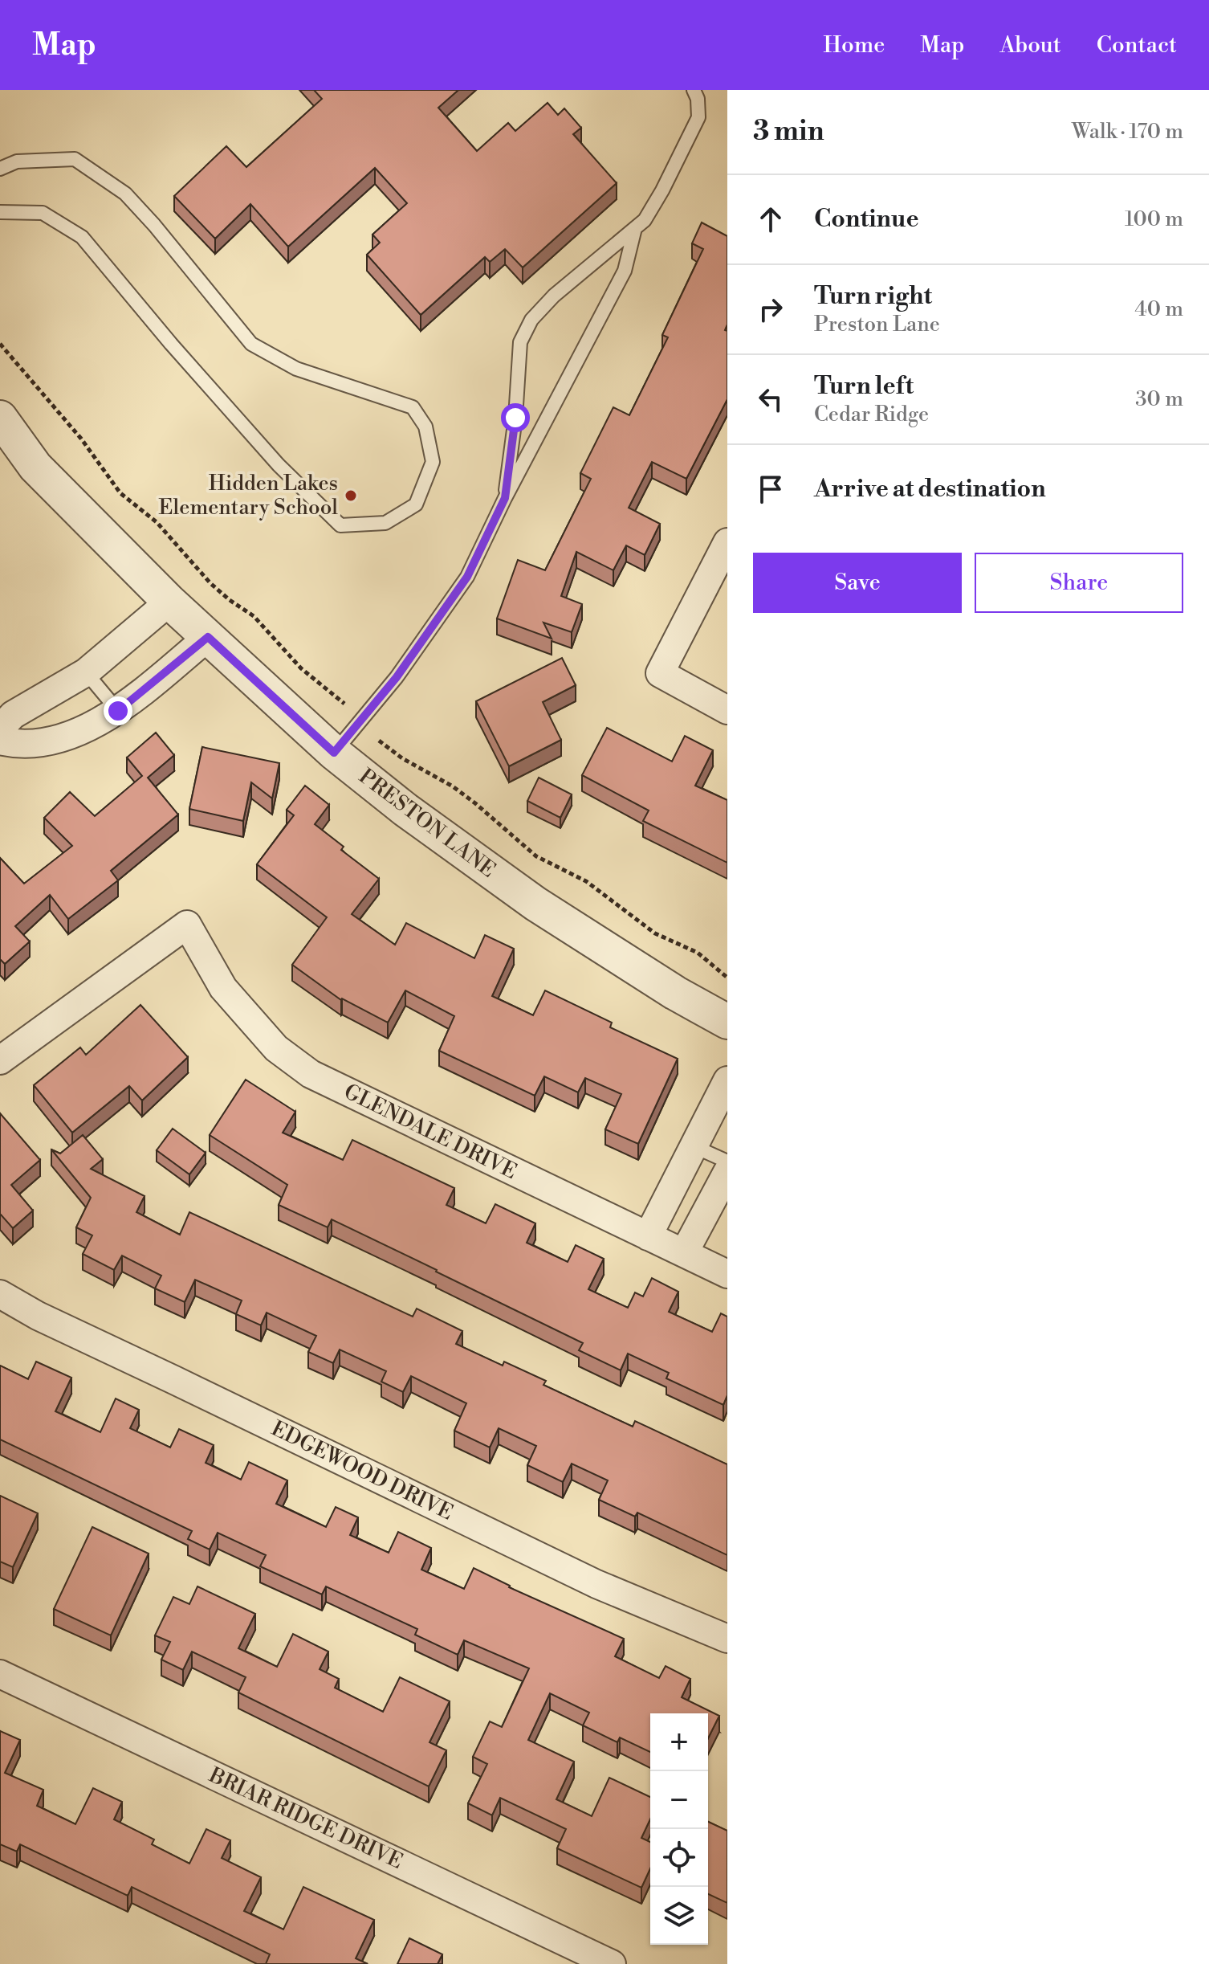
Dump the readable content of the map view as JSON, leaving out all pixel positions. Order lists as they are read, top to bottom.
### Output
{
  "streets": {
    "street": [
      "PRESTON LANE",
      "GLENDALE DRIVE",
      "EDGEWOOD DRIVE",
      "BRIAR RIDGE DRIVE"
    ]
  },
  "places": ["Hidden Lakes Elementary School"],
  "page": {
    "header": "Map",
    "nav": [
      "Home",
      "Map",
      "About",
      "Contact"
    ],
    "heading": ["3 min", "Walk · 170 m"],
    "list": [
      ["Continue", "100 m"],
      ["Turn right", "Preston Lane", "40 m"],
      ["Turn left", "Cedar Ridge", "30 m"],
      "Arrive at destination"
    ],
    "buttons": ["Save", "Share"],
    "map_buttons": ["+", "−"]
  }
}
